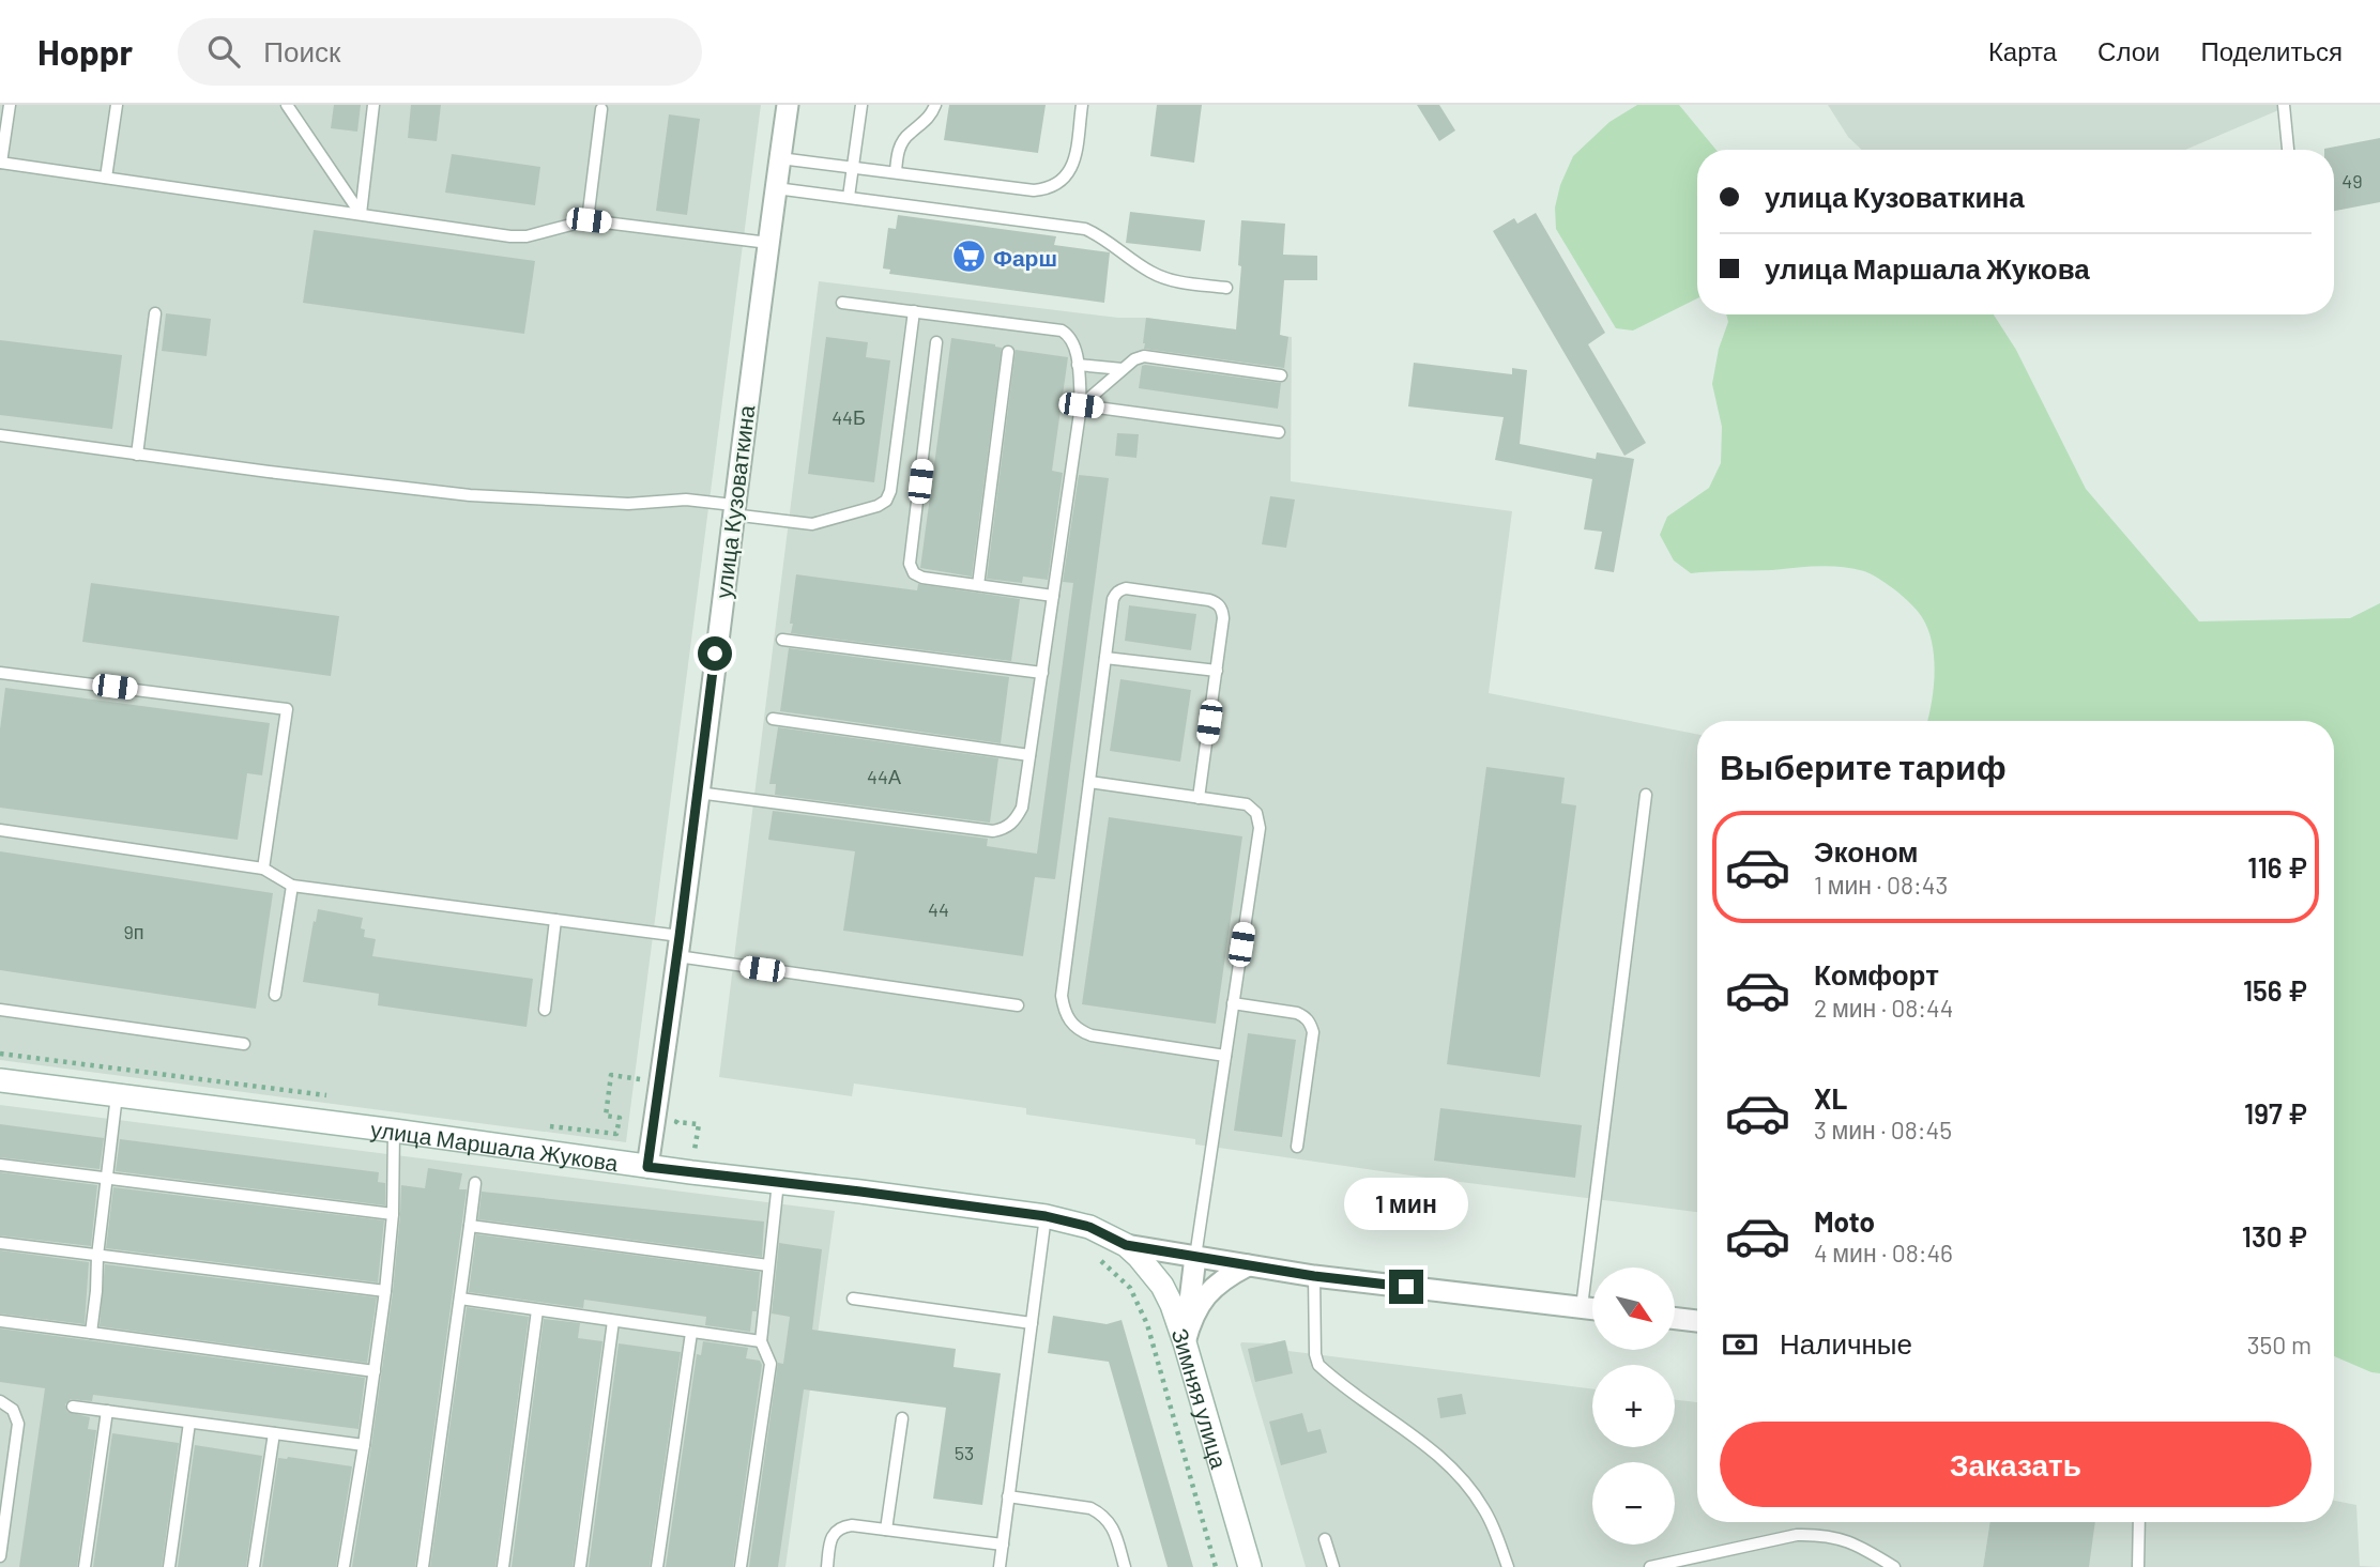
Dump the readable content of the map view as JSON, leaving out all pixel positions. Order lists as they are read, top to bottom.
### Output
{
  "streets": {
    "main road": ["улица Маршала Жукова", "Зимняя улица"],
    "street": ["улица Кузоваткина"]
  },
  "crossings": [
    ["улица Кузоваткина", "улица Маршала Жукова"],
    ["улица Маршала Жукова", "Зимняя улица"]
  ],
  "places": {
    "supermarket": ["Фарш"]
  },
  "house_numbers": [
    "49",
    "44Б",
    "44А",
    "44",
    "9п",
    "53"
  ],
  "north": "bottom right",
  "page": {
    "header": "Hoppr",
    "search": "Поиск",
    "nav": ["Карта", "Слои", "Поделиться"],
    "banner": ["улица Кузоваткина", "улица Маршала Жукова"],
    "heading": "Выберите тариф",
    "list": [
      {
        "name": "Эконом",
        "note": "1 мин · 08:43",
        "value": "116 ₽"
      },
      {
        "name": "Комфорт",
        "note": "2 мин · 08:44",
        "value": "156 ₽"
      },
      {
        "name": "XL",
        "note": "3 мин · 08:45",
        "value": "197 ₽"
      },
      {
        "name": "Moto",
        "note": "4 мин · 08:46",
        "value": "130 ₽"
      }
    ],
    "bubble": "1 мин",
    "map_buttons": ["+", "−"],
    "pay": ["Наличные", "350 m"],
    "buttons": "Заказать"
  }
}
